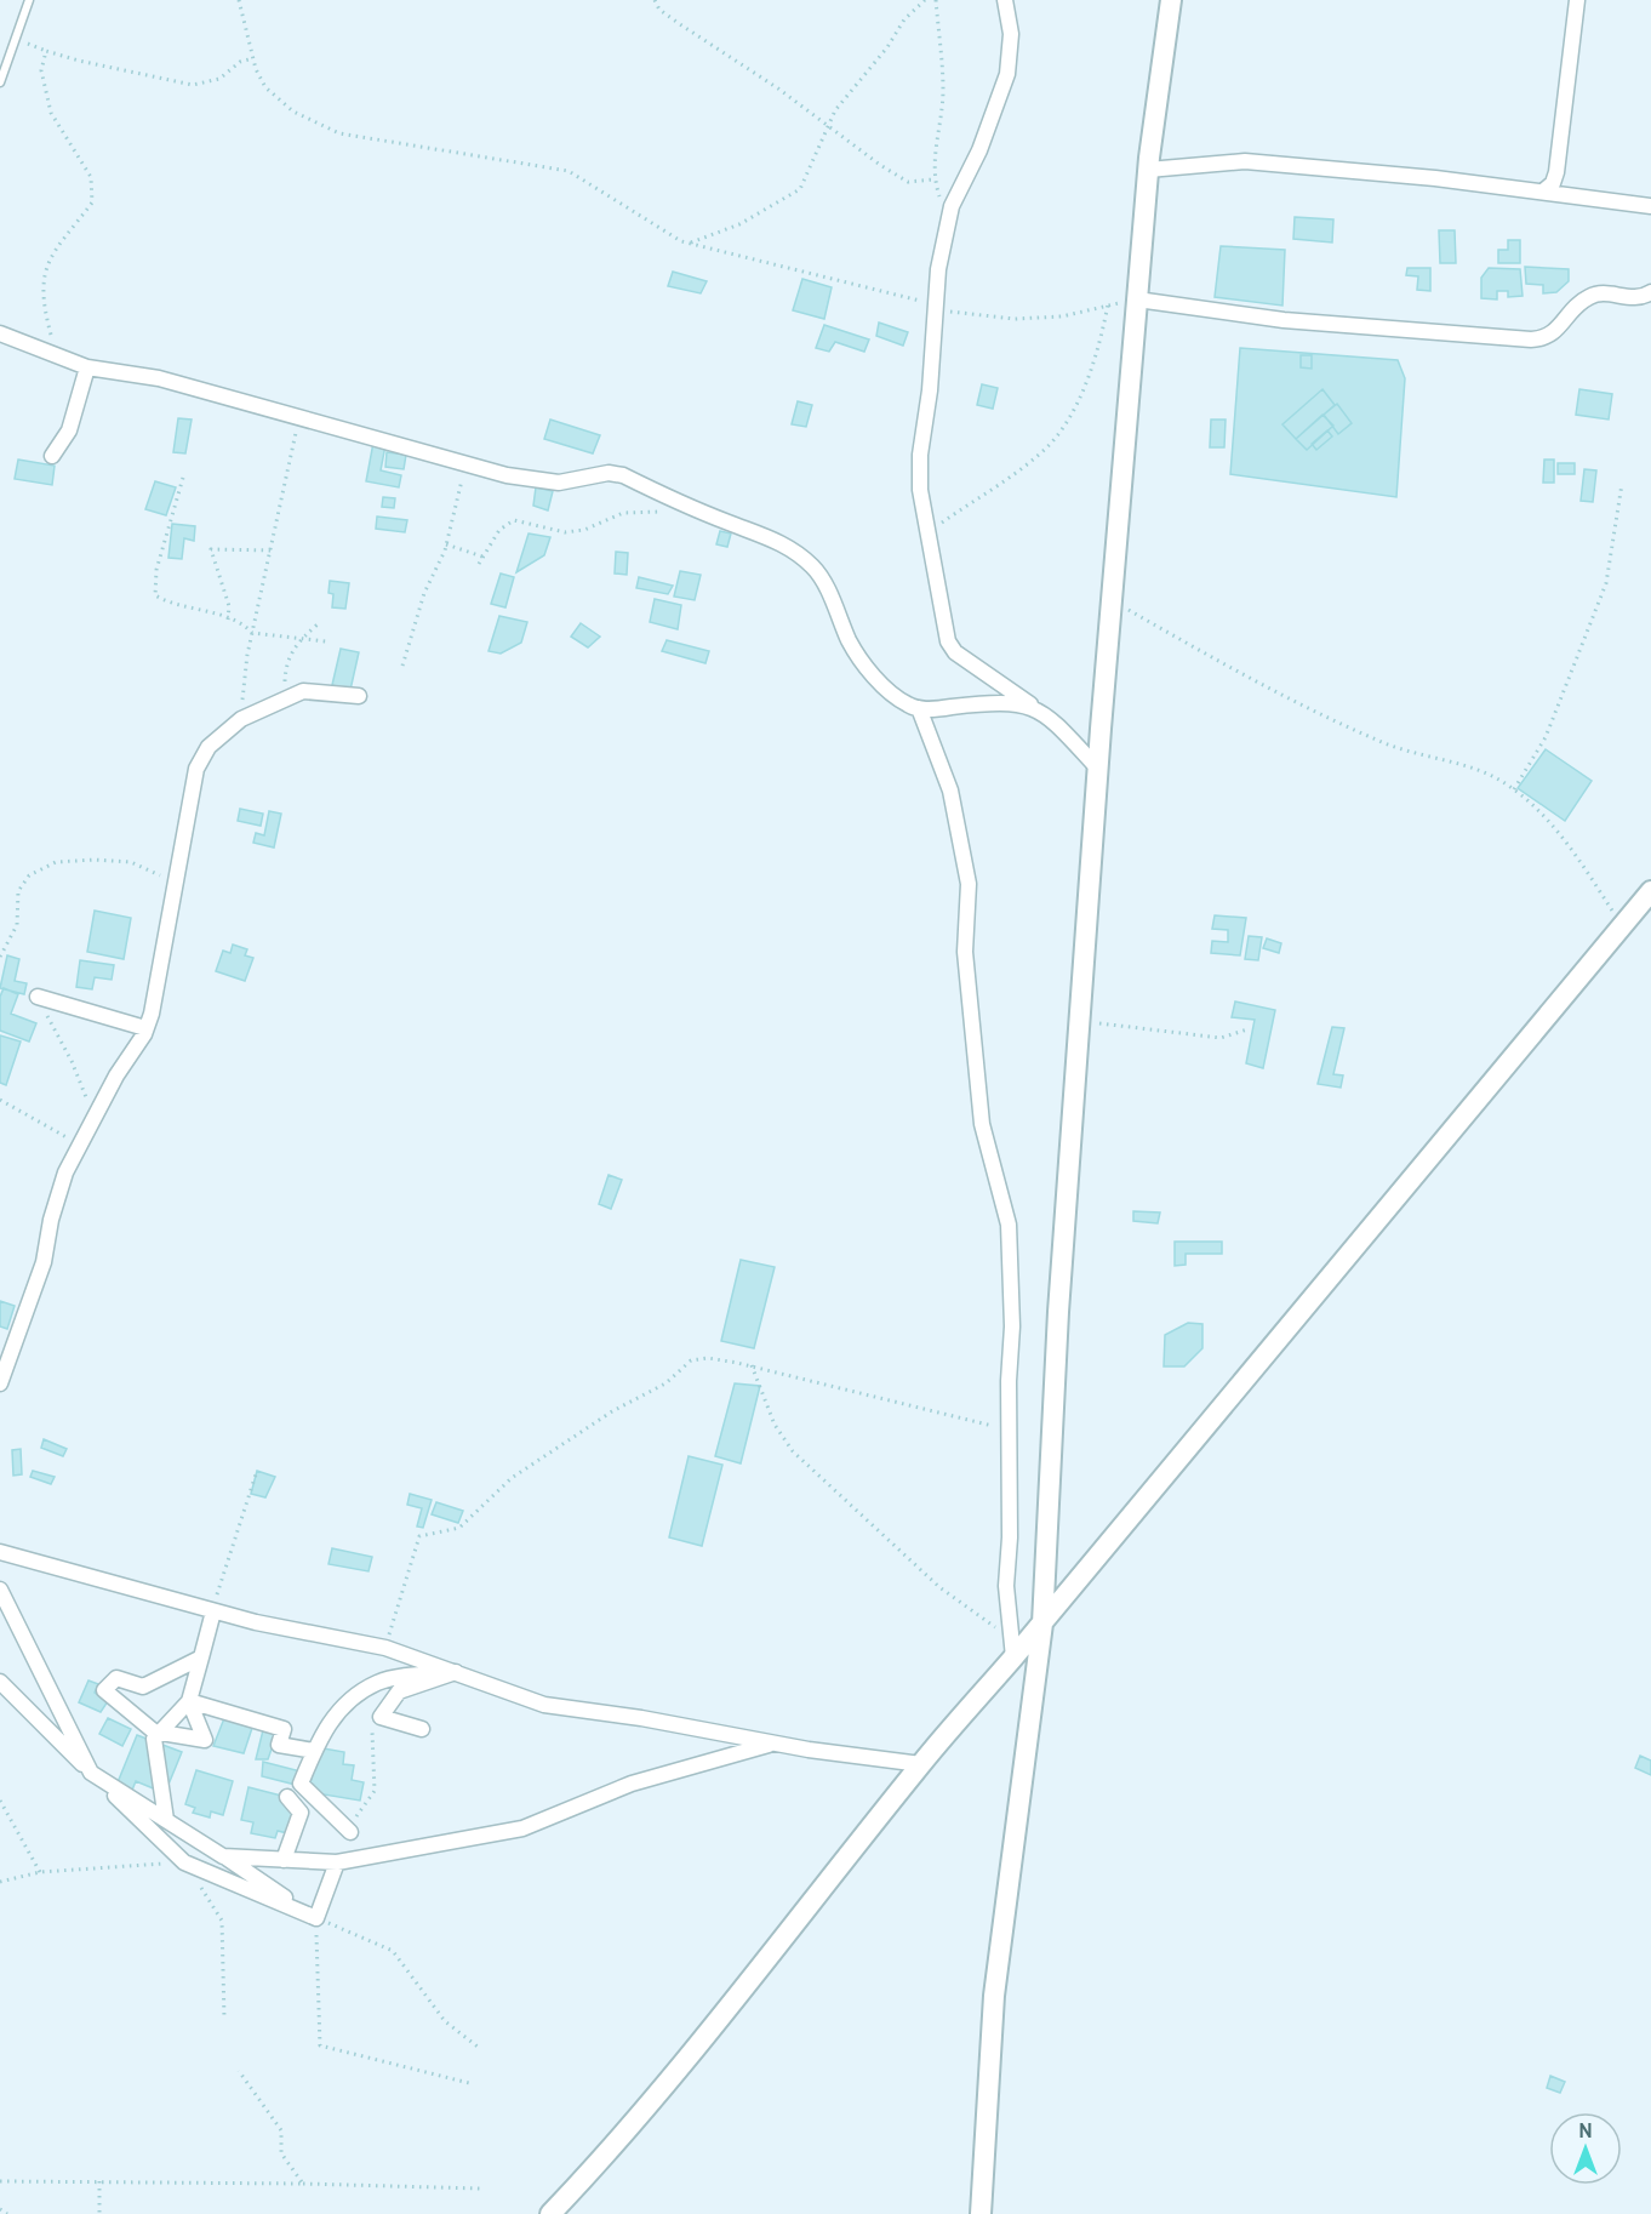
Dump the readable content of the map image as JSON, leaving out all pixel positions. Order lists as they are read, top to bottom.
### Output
{
  "north": "top"
}
